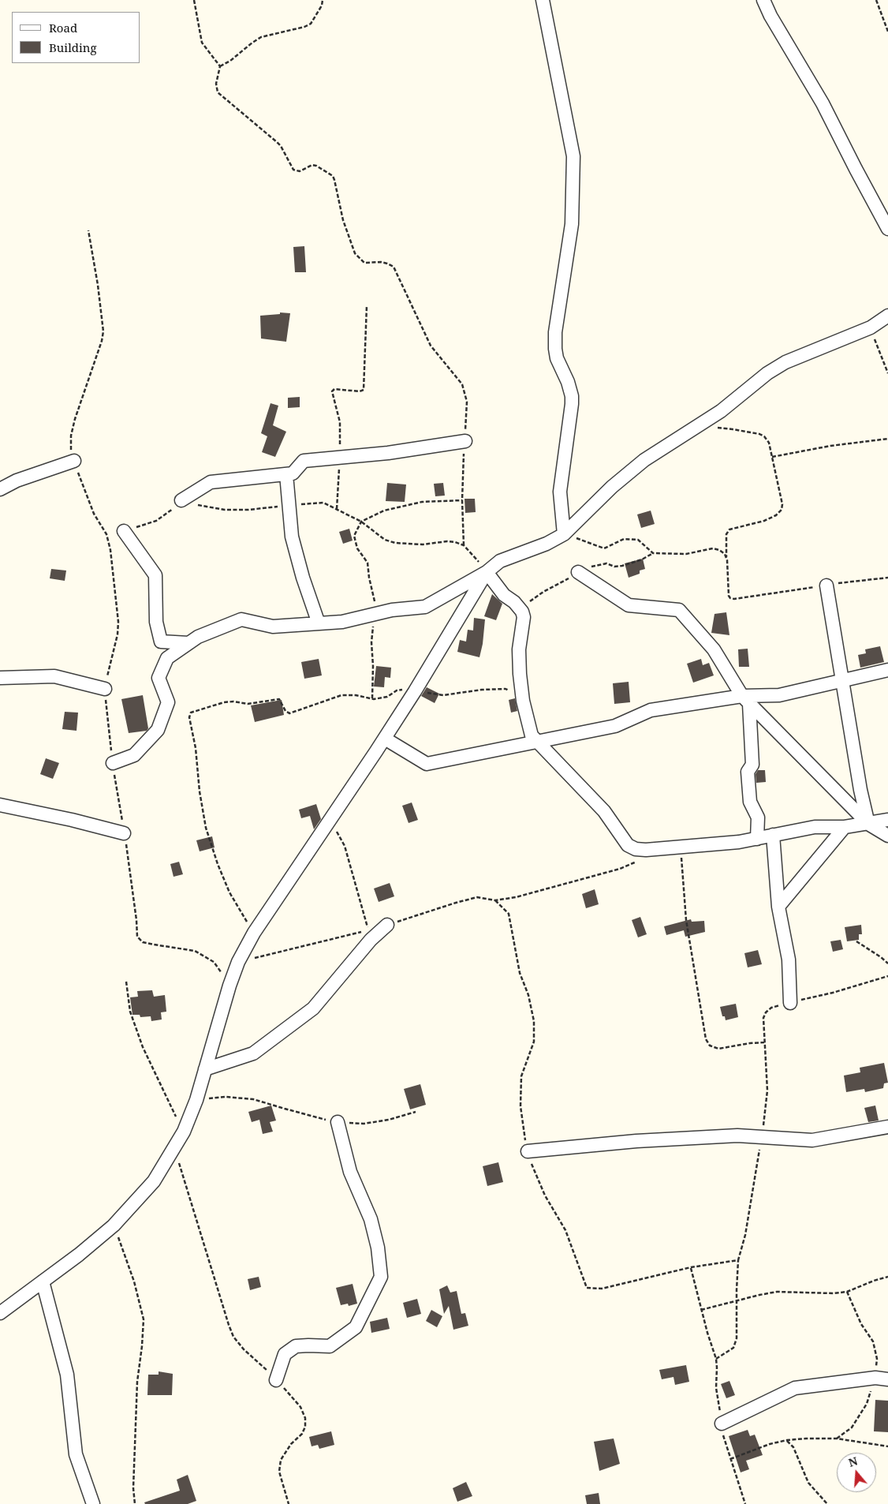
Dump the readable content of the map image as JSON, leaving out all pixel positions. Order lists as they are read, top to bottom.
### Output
{
  "legend": ["Road", "Building"],
  "north": "top"
}
